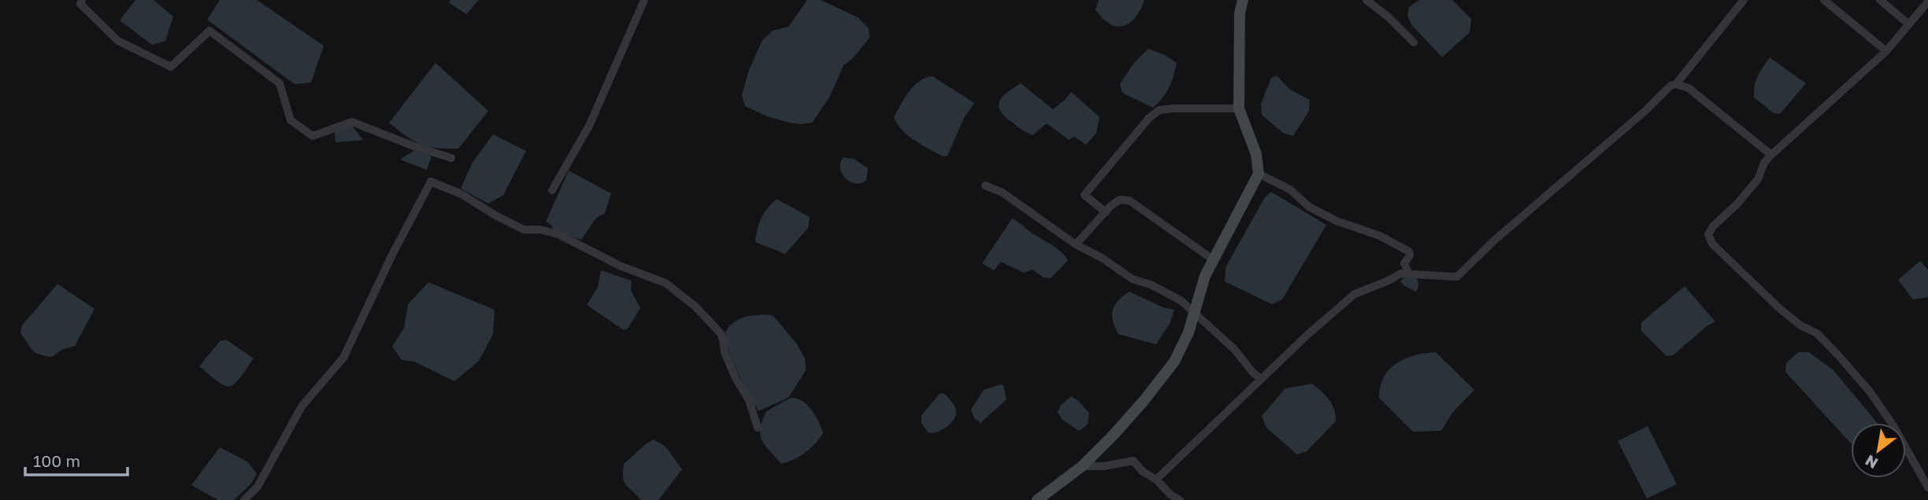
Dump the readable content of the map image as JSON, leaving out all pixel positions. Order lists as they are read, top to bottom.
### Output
{
  "scale_bar": "100 m",
  "north": "bottom left"
}
